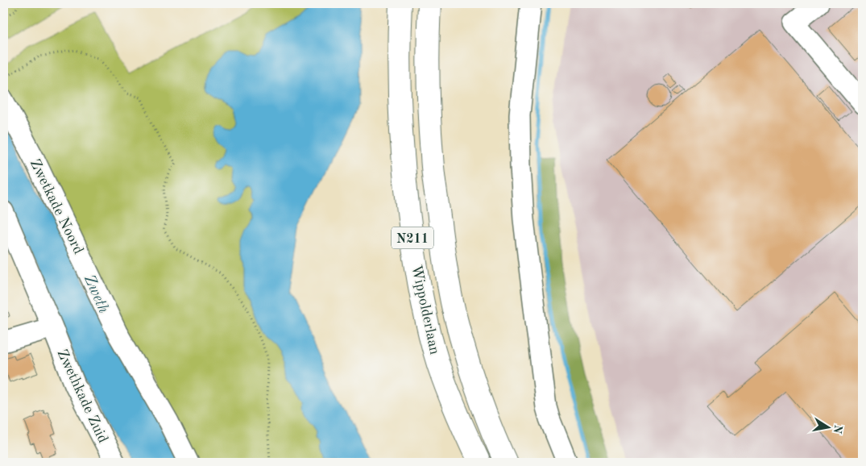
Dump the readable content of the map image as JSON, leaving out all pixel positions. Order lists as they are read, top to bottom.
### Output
{
  "streets": {
    "main road": ["N211", "Wippolderlaan"],
    "street": ["Zwetkade Noord", "Zwethkade Zuid"]
  },
  "water": ["Zweth"],
  "north": "right"
}
